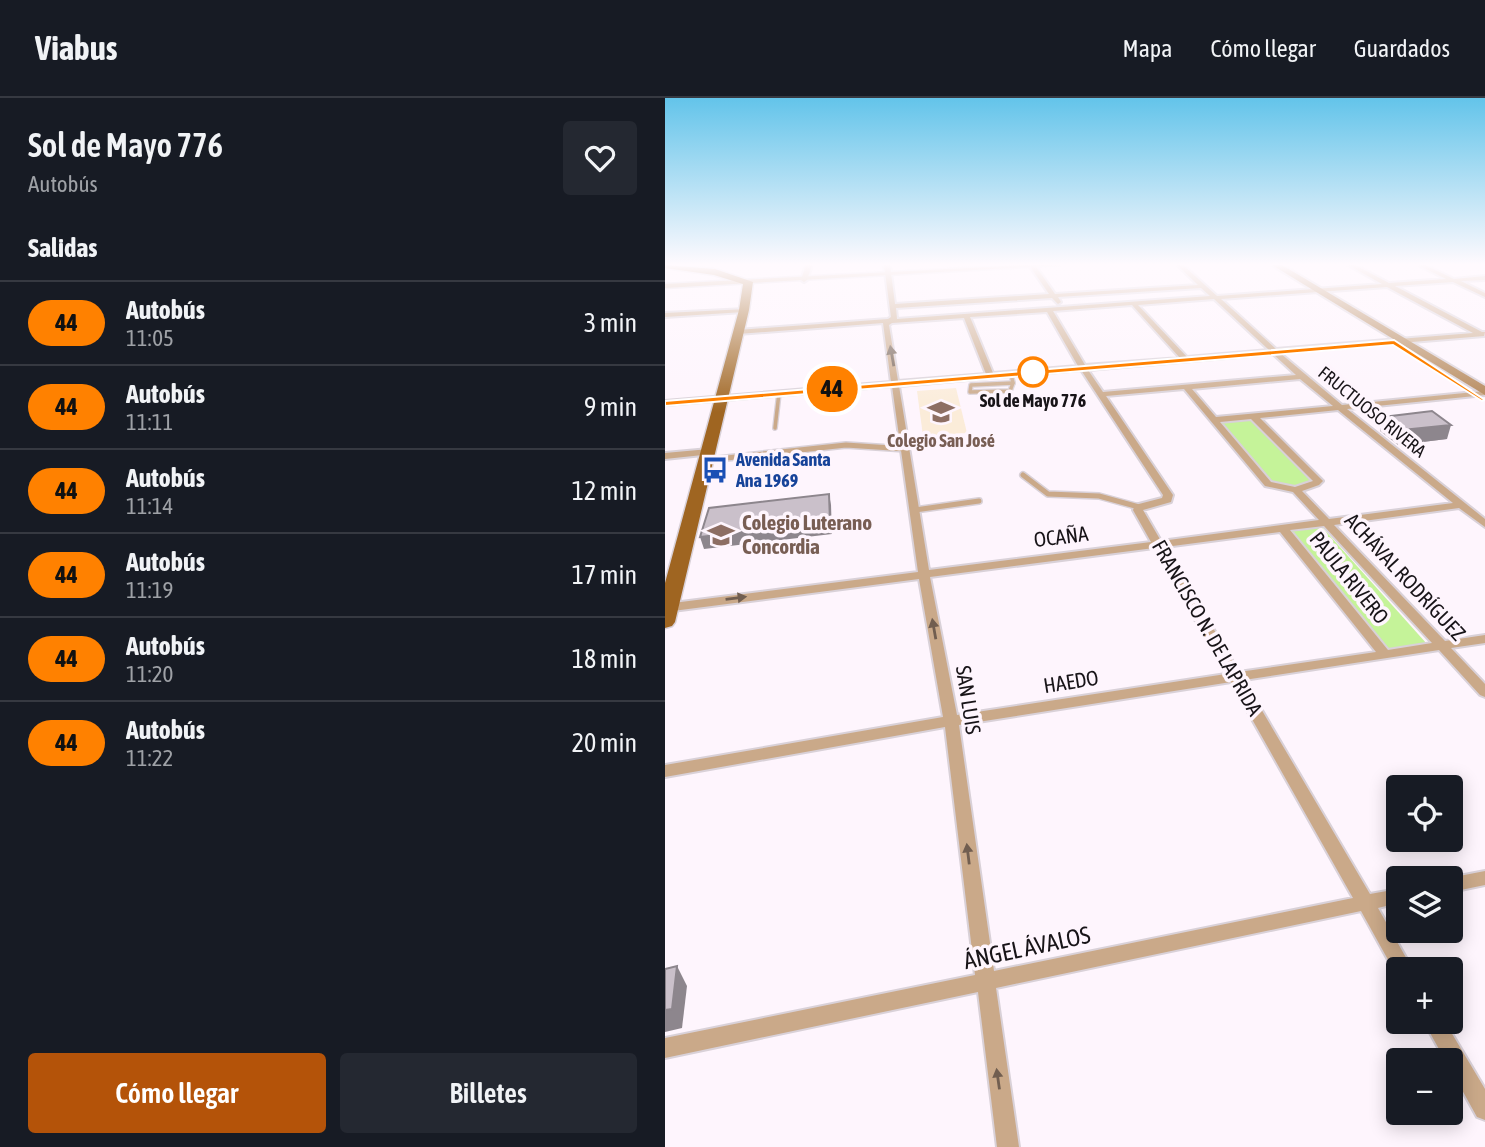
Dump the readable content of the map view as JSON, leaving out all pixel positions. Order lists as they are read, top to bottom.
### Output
{
  "streets": {
    "street": [
      "FRUCTUOSO RIVERA",
      "OCAÑA",
      "ACHÁVAL RODRÍGUEZ",
      "PAULA RIVERO",
      "FRANCISCO N. DE LAPRIDA",
      "HAEDO",
      "SAN LUIS",
      "ÁNGEL ÁVALOS"
    ]
  },
  "crossings": [
    ["FRUCTUOSO RIVERA", "OCAÑA"],
    ["OCAÑA", "ACHÁVAL RODRÍGUEZ"],
    ["OCAÑA", "PAULA RIVERO"],
    ["OCAÑA", "FRANCISCO N. DE LAPRIDA"],
    ["OCAÑA", "SAN LUIS"],
    ["ACHÁVAL RODRÍGUEZ", "HAEDO"],
    ["PAULA RIVERO", "HAEDO"],
    ["FRANCISCO N. DE LAPRIDA", "HAEDO"],
    ["FRANCISCO N. DE LAPRIDA", "ÁNGEL ÁVALOS"],
    ["HAEDO", "SAN LUIS"],
    ["SAN LUIS", "ÁNGEL ÁVALOS"]
  ],
  "one_way": ["SAN LUIS"],
  "places": {
    "other": ["Sol de Mayo 776"],
    "school or university": ["Colegio San José", "Colegio Luterano Concordia"],
    "bus stop": ["Avenida Santa Ana 1969"]
  },
  "lines": ["bus line 44"],
  "page": {
    "header": "Viabus",
    "nav": ["Mapa", "Cómo llegar", "Guardados"],
    "heading": [
      ["Sol de Mayo 776", "Autobús"],
      "Salidas"
    ],
    "on_map": "44",
    "list": [
      {
        "mark": "44",
        "name": "Autobús",
        "note": "11:05",
        "value": "3 min"
      },
      {
        "mark": "44",
        "name": "Autobús",
        "note": "11:11",
        "value": "9 min"
      },
      {
        "mark": "44",
        "name": "Autobús",
        "note": "11:14",
        "value": "12 min"
      },
      {
        "mark": "44",
        "name": "Autobús",
        "note": "11:19",
        "value": "17 min"
      },
      {
        "mark": "44",
        "name": "Autobús",
        "note": "11:20",
        "value": "18 min"
      },
      {
        "mark": "44",
        "name": "Autobús",
        "note": "11:22",
        "value": "20 min"
      }
    ],
    "map_buttons": ["+", "−"],
    "buttons": ["Cómo llegar", "Billetes"]
  }
}
